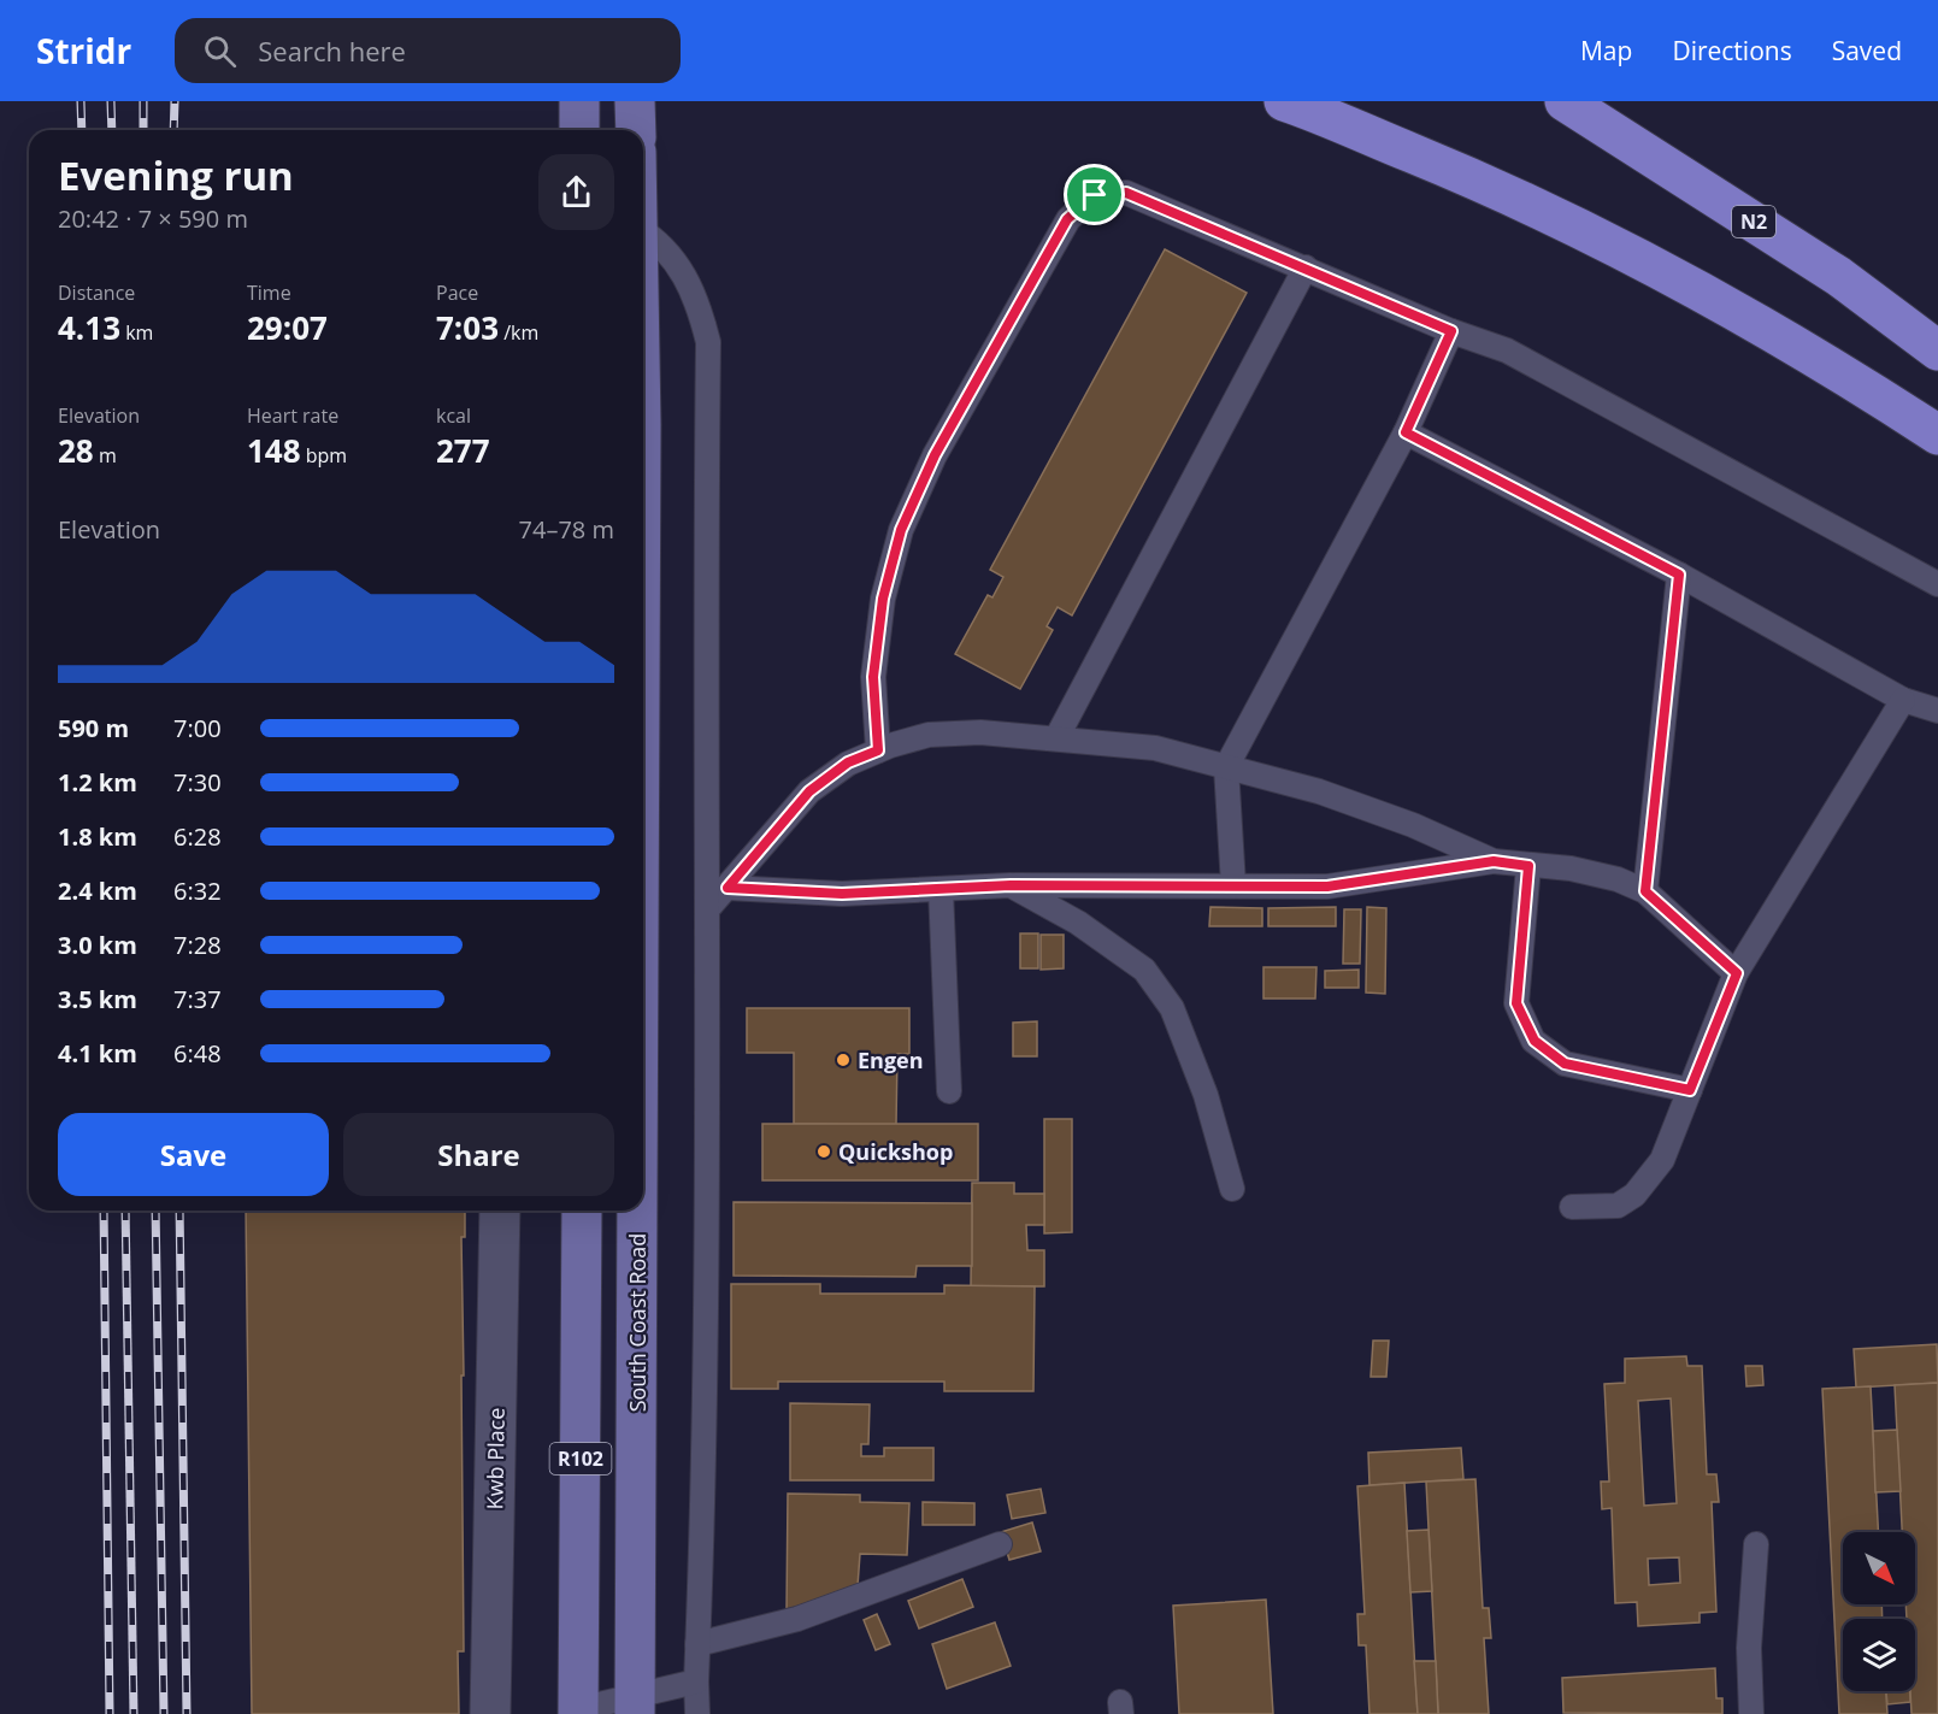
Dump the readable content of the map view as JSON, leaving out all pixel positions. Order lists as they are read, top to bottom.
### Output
{
  "streets": {
    "highway": ["N2"],
    "main road": ["South Coast Road", "R102"],
    "street": ["Kwb Place"]
  },
  "places": ["Engen", "Quickshop"],
  "north": "bottom right",
  "page": {
    "header": "Stridr",
    "search": "Search here",
    "nav": ["Map", "Directions", "Saved"],
    "heading": ["Evening run", "20:42 · 7 × 590 m"],
    "stats": [
      ["Distance", "4.13 km"],
      ["Time", "29:07"],
      ["Pace", "7:03 /km"],
      ["Elevation", "28 m"],
      ["Heart rate", "148 bpm"],
      ["kcal", "277"]
    ],
    "chart": ["Elevation", "74–78 m"],
    "list": [
      {
        "name": "590 m",
        "note": "7:00"
      },
      {
        "name": "1.2 km",
        "note": "7:30"
      },
      {
        "name": "1.8 km",
        "note": "6:28"
      },
      {
        "name": "2.4 km",
        "note": "6:32"
      },
      {
        "name": "3.0 km",
        "note": "7:28"
      },
      {
        "name": "3.5 km",
        "note": "7:37"
      },
      {
        "name": "4.1 km",
        "note": "6:48"
      }
    ],
    "buttons": ["Save", "Share"]
  }
}
